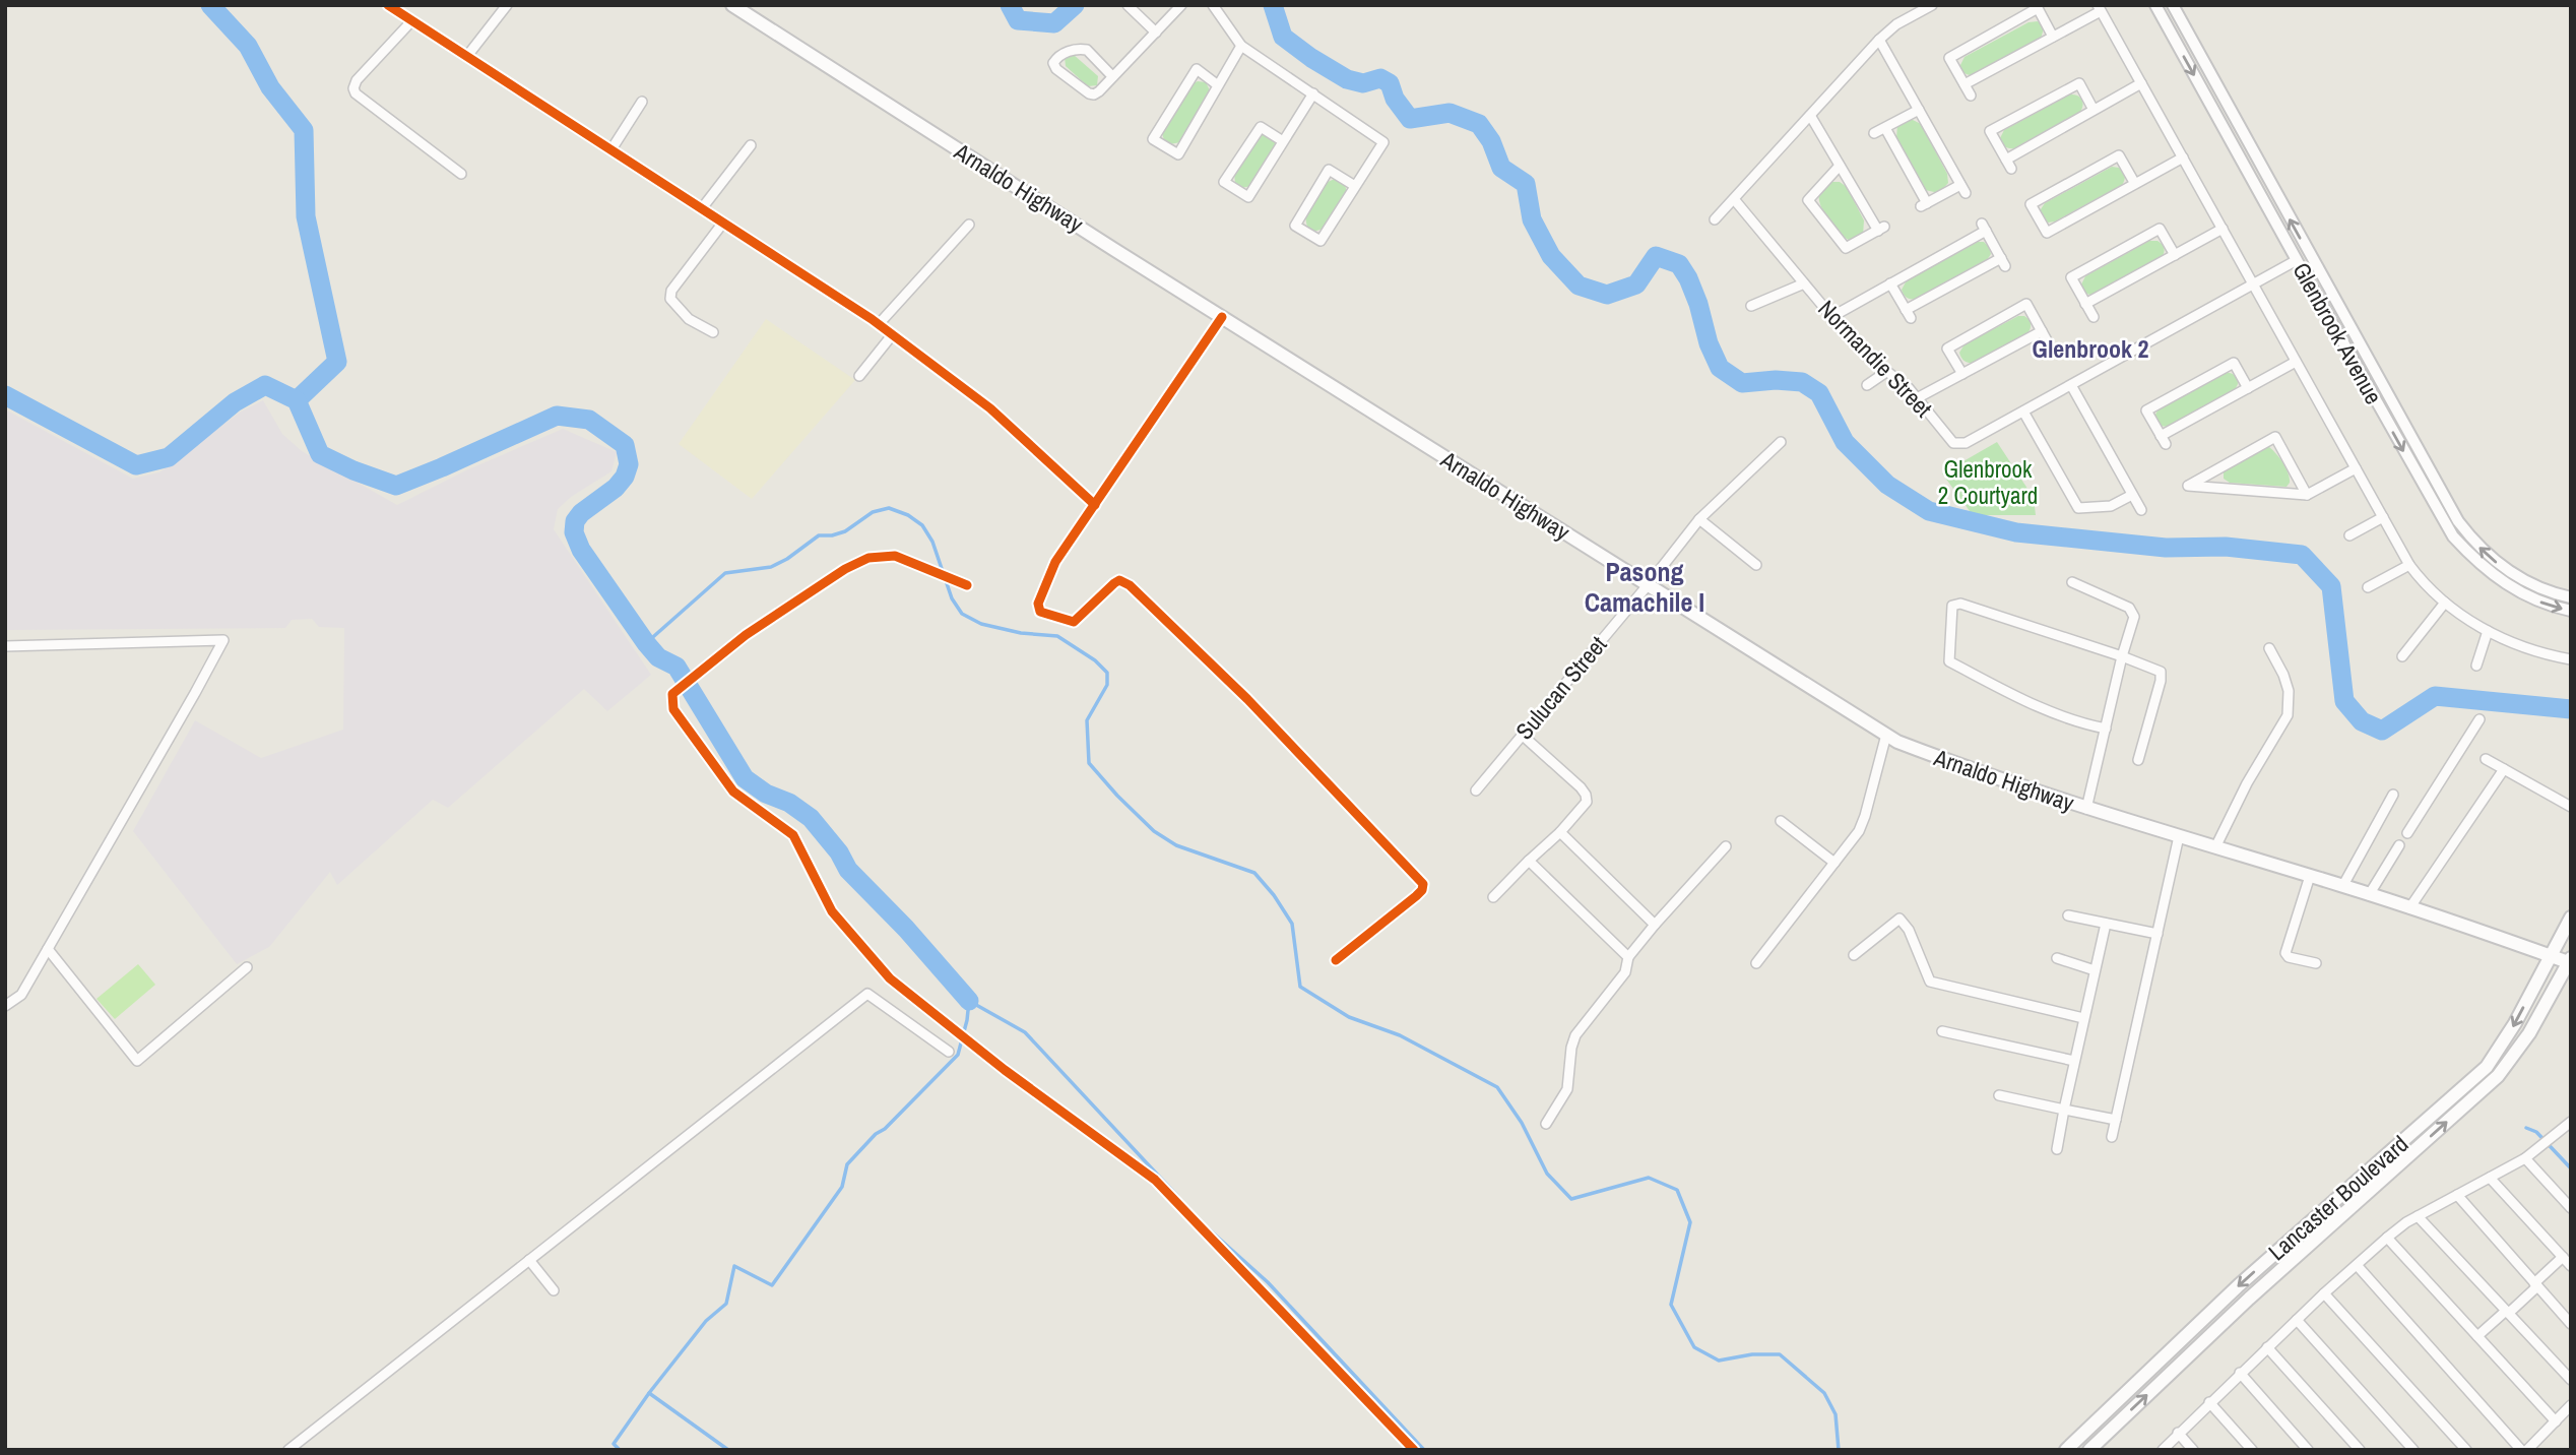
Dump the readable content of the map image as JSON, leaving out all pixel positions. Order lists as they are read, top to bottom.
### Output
{
  "streets": {
    "main road": ["Arnaldo Highway", "Lancaster Boulevard"],
    "street": ["Glenbrook Avenue", "Normandie Street", "Sulucan Street"]
  },
  "crossings": [
    ["Arnaldo Highway", "Sulucan Street"],
    ["Arnaldo Highway", "Lancaster Boulevard"]
  ],
  "districts": ["Glenbrook 2", "Pasong Camachile I"],
  "parks": ["Glenbrook 2 Courtyard"]
}
